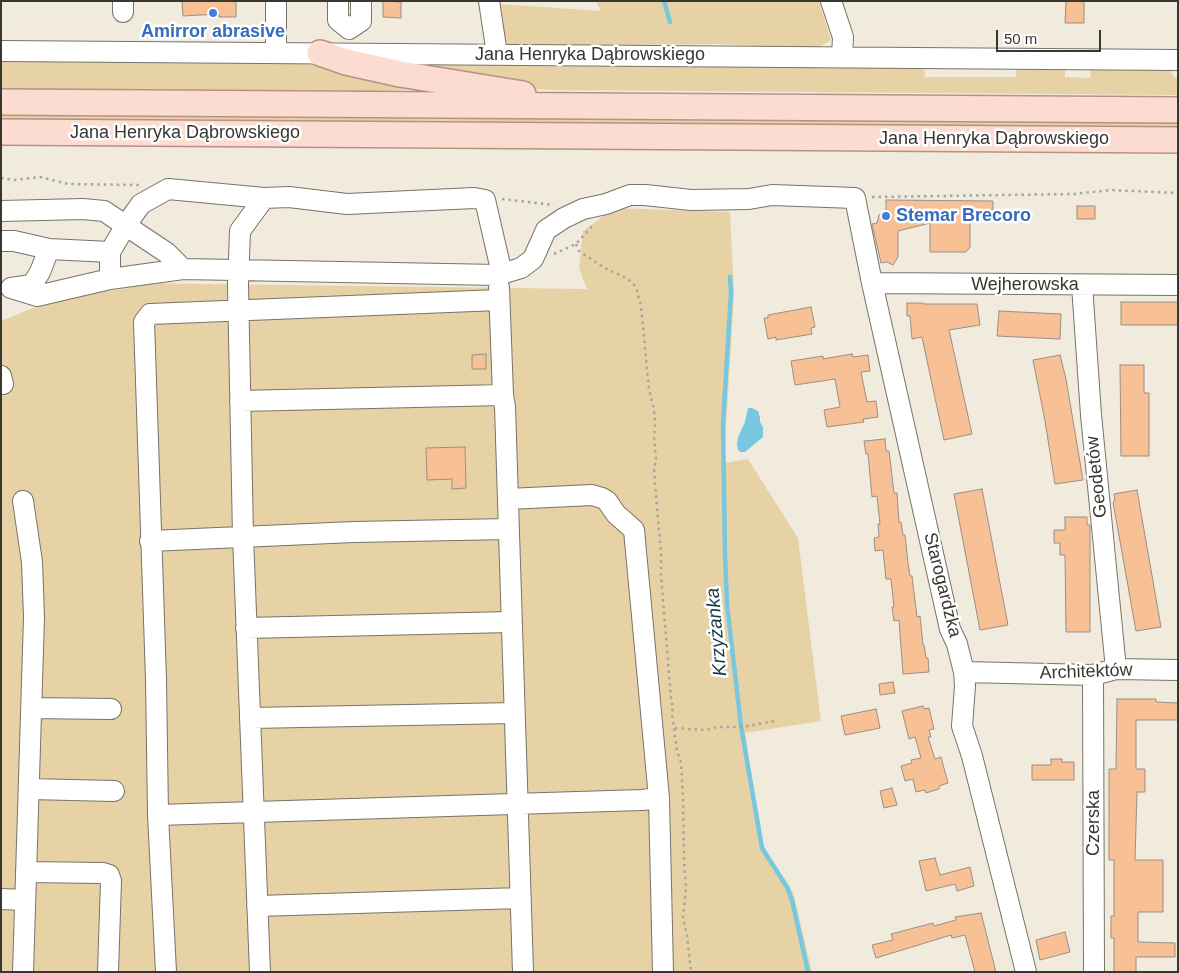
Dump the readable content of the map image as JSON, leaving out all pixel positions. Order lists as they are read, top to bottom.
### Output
{
  "streets": {
    "main road": ["Jana Henryka Dąbrowskiego"],
    "street": [
      "Wejherowska",
      "Geodetów",
      "Starogardzka",
      "Architektów",
      "Czerska"
    ]
  },
  "crossings": [
    ["Wejherowska", "Geodetów"],
    ["Wejherowska", "Starogardzka"],
    ["Geodetów", "Architektów"],
    ["Starogardzka", "Architektów"],
    ["Architektów", "Czerska"]
  ],
  "water": ["Krzyżanka"],
  "places": ["Amirror abrasive", "Stemar Brecoro"],
  "scale_bar": "50 m"
}
